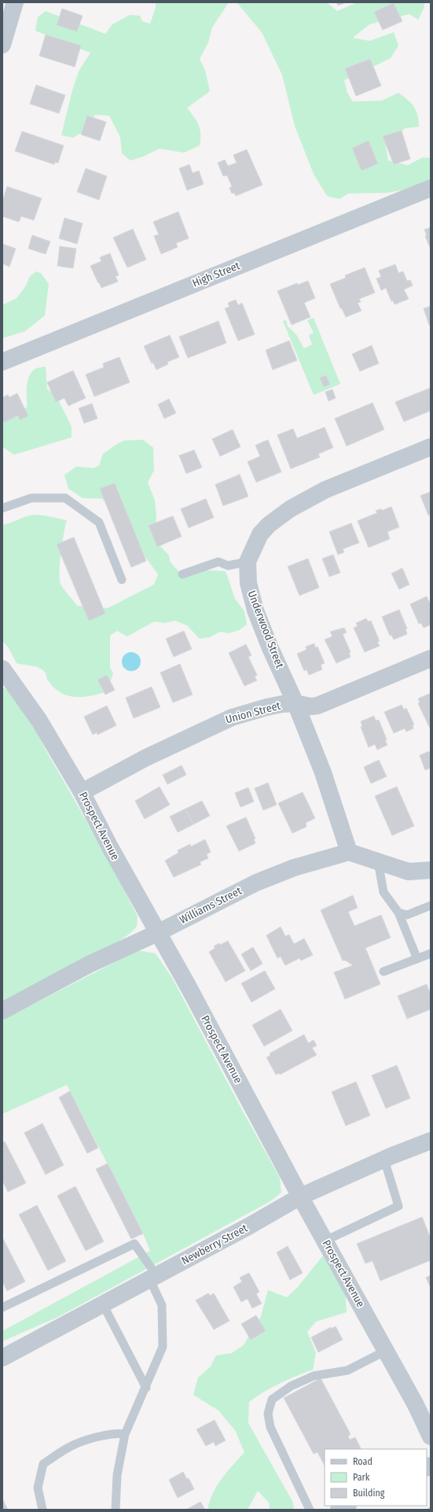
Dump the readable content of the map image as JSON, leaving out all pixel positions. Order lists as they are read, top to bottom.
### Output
{
  "streets": {
    "street": [
      "High Street",
      "Underwood Street",
      "Union Street",
      "Prospect Avenue",
      "Williams Street",
      "Newberry Street"
    ]
  },
  "crossings": [
    ["Underwood Street", "Union Street"],
    ["Underwood Street", "Williams Street"],
    ["Union Street", "Prospect Avenue"],
    ["Prospect Avenue", "Williams Street"],
    ["Prospect Avenue", "Newberry Street"]
  ],
  "legend": ["Road", "Park", "Building"]
}
